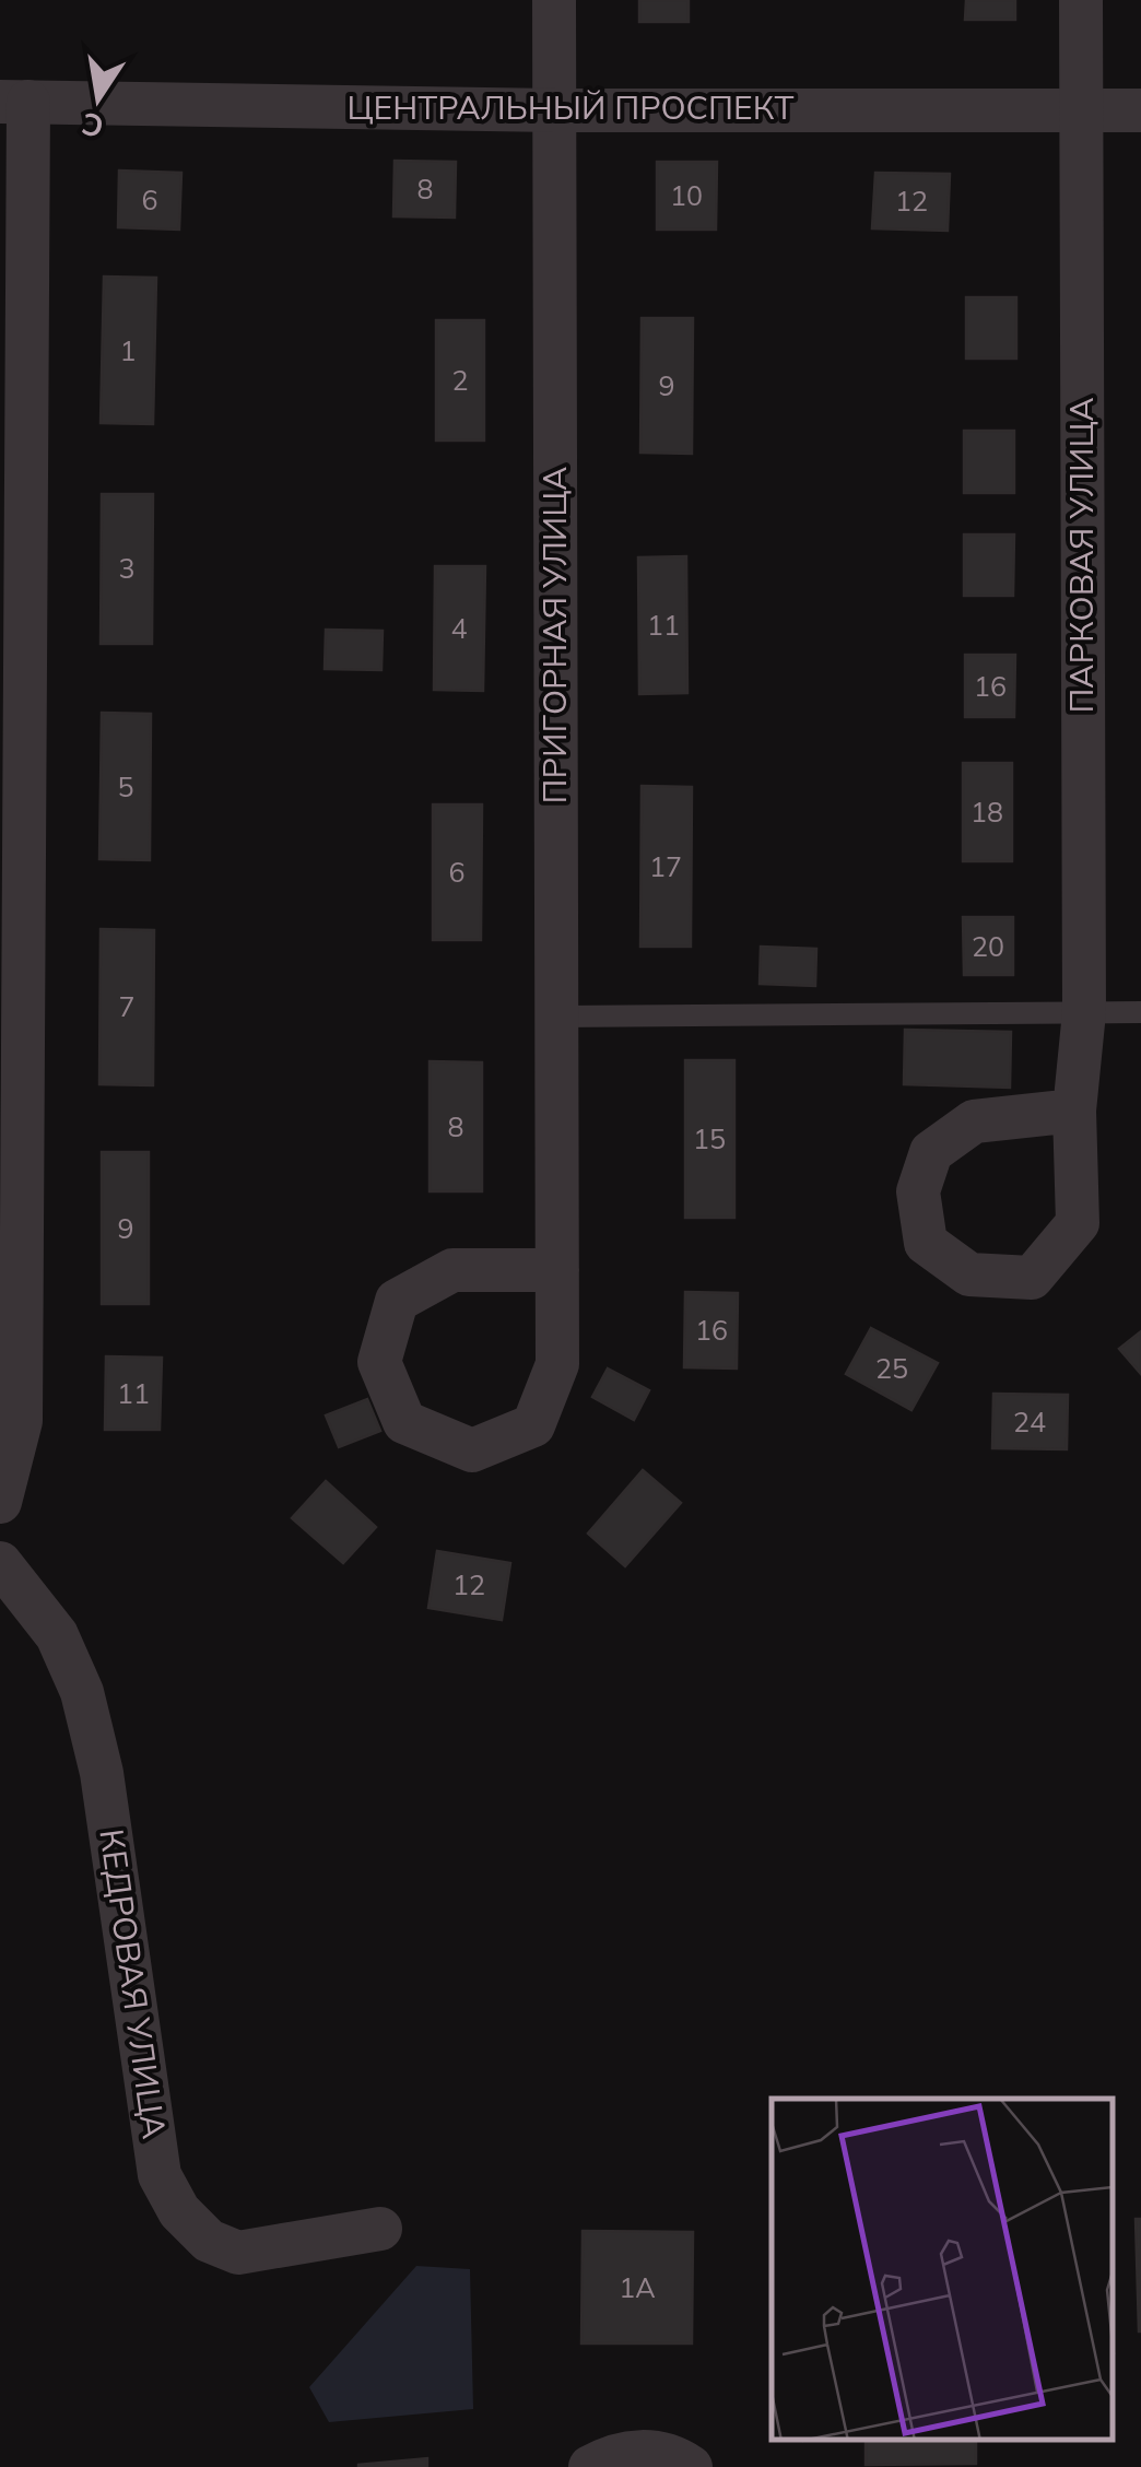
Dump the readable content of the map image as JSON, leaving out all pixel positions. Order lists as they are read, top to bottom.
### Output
{
  "streets": {
    "street": [
      "ЦЕНТРАЛЬНЫЙ ПРОСПЕКТ",
      "ПАРКОВАЯ УЛИЦА",
      "ПРИГОРНАЯ УЛИЦА",
      "КЕДРОВАЯ УЛИЦА"
    ]
  },
  "crossings": [
    ["ЦЕНТРАЛЬНЫЙ ПРОСПЕКТ", "ПАРКОВАЯ УЛИЦА"],
    ["ЦЕНТРАЛЬНЫЙ ПРОСПЕКТ", "ПРИГОРНАЯ УЛИЦА"]
  ],
  "house_numbers": [
    "8",
    "10",
    "6",
    "12",
    "1",
    "2",
    "9",
    "3",
    "11",
    "4",
    "16",
    "5",
    "18",
    "17",
    "6",
    "20",
    "7",
    "8",
    "15",
    "9",
    "16",
    "25",
    "11",
    "24",
    "12",
    "1А"
  ],
  "north": "bottom"
}
